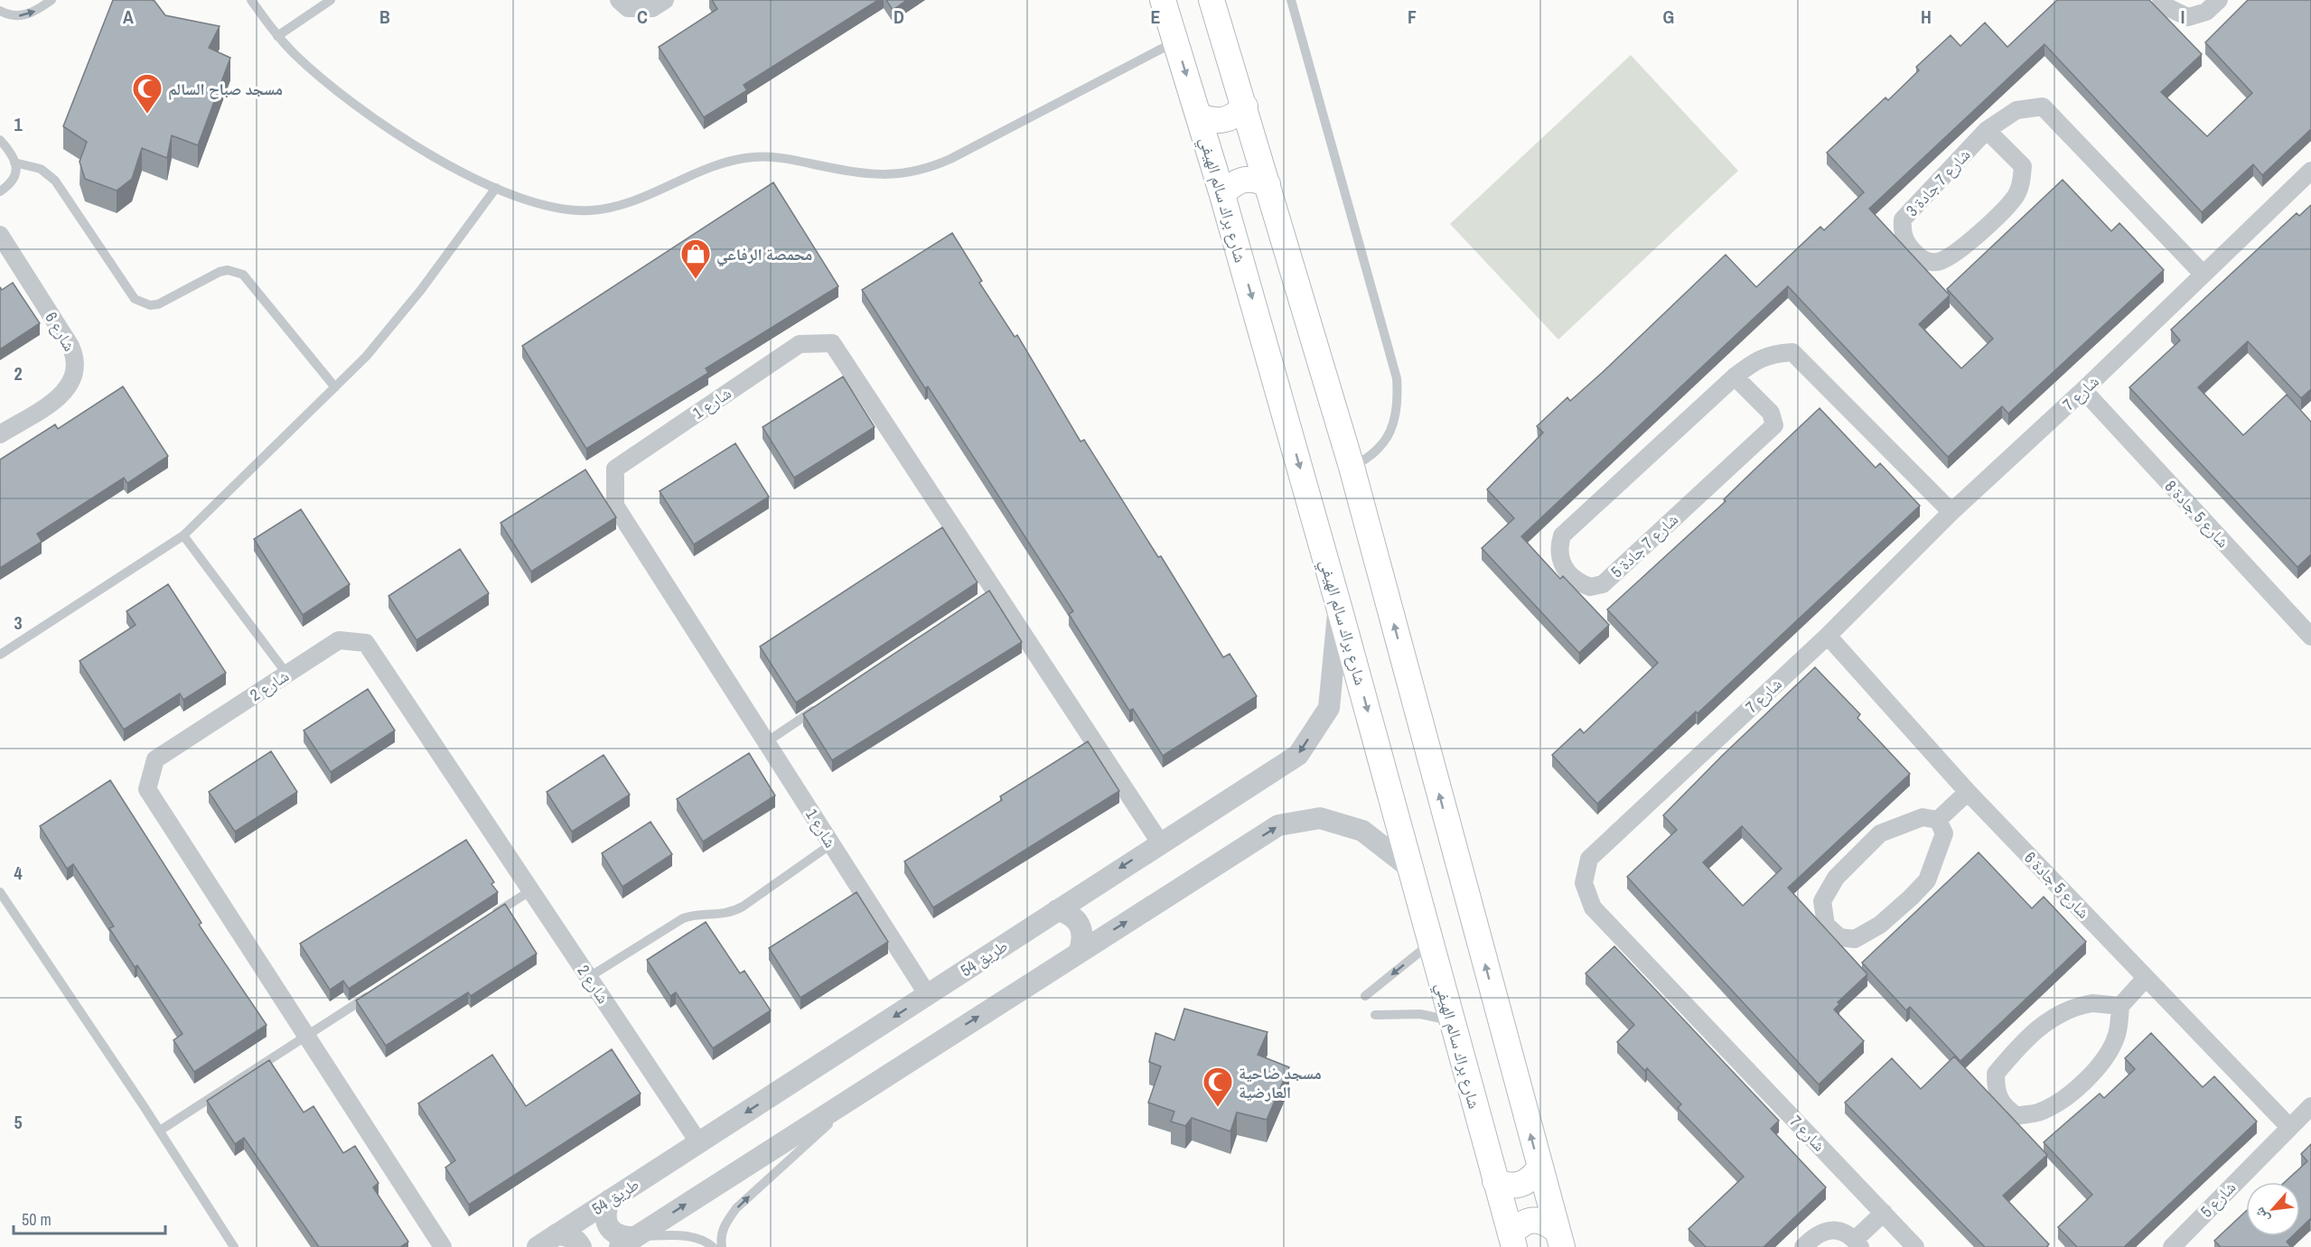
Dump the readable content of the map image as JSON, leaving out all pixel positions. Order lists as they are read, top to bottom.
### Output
{
  "streets": {
    "main road": ["شارع براك سالم الهيفي"],
    "street": [
      "شارع 7 جادة 3",
      "شارع 6",
      "شارع 7",
      "شارع 1",
      "شارع 5 جادة 8",
      "شارع 7 جادة 5",
      "شارع 2",
      "شارع 5 جادة 6",
      "طريق 54",
      "شارع 5"
    ]
  },
  "crossings": [
    ["شارع 7 جادة 3", "شارع 7"],
    ["شارع براك سالم الهيفي", "طريق 54"],
    ["شارع 7", "شارع 5 جادة 8"],
    ["شارع 7", "شارع 7 جادة 5"],
    ["شارع 7", "شارع 5 جادة 6"],
    ["شارع 1", "طريق 54"],
    ["شارع 2", "طريق 54"],
    ["شارع 5 جادة 6", "شارع 5"]
  ],
  "places": {
    "mosque": ["مسجد صباح السالم", "مسجد ضاحية العارضية"],
    "shop": ["محمصة الرفاعي"]
  },
  "scale_bar": "50 m",
  "north": "bottom left",
  "grid": {
    "columns": [
      "A",
      "B",
      "C",
      "D",
      "E",
      "F",
      "G",
      "H",
      "I"
    ],
    "rows": [
      "1",
      "2",
      "3",
      "4",
      "5"
    ]
  }
}
